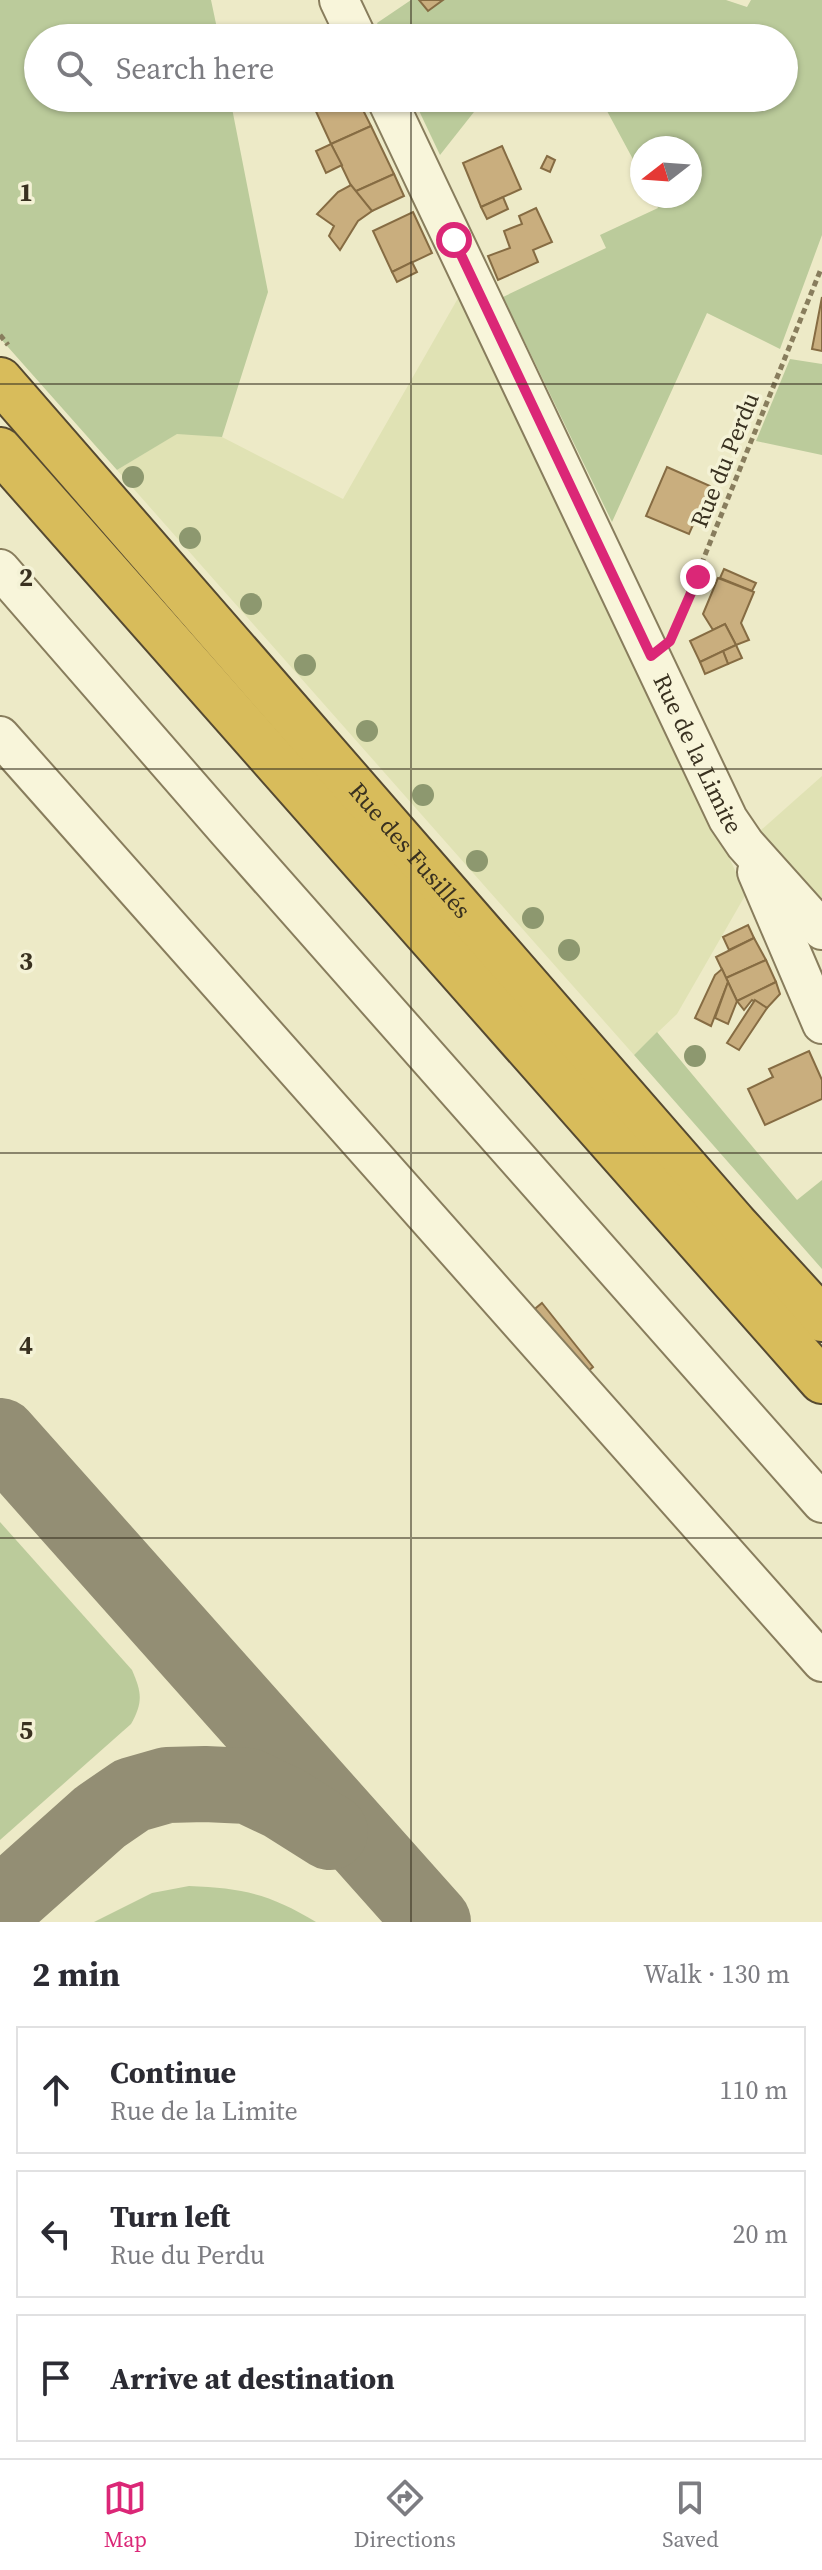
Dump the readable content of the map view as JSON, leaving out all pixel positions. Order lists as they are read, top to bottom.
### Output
{
  "streets": {
    "highway": ["Rue des Fusillés"],
    "street": ["Rue de la Limite"],
    "path": ["Rue du Perdu"]
  },
  "crossings": [
    ["Rue du Perdu", "Rue de la Limite"]
  ],
  "north": "left",
  "page": {
    "search": "Search here",
    "heading": ["2 min", "Walk · 130 m"],
    "list": [
      ["Continue", "Rue de la Limite", "110 m"],
      ["Turn left", "Rue du Perdu", "20 m"],
      "Arrive at destination"
    ],
    "nav": ["Map", "Directions", "Saved"]
  },
  "grid": {
    "rows": [
      "1",
      "2",
      "3",
      "4",
      "5"
    ]
  }
}
